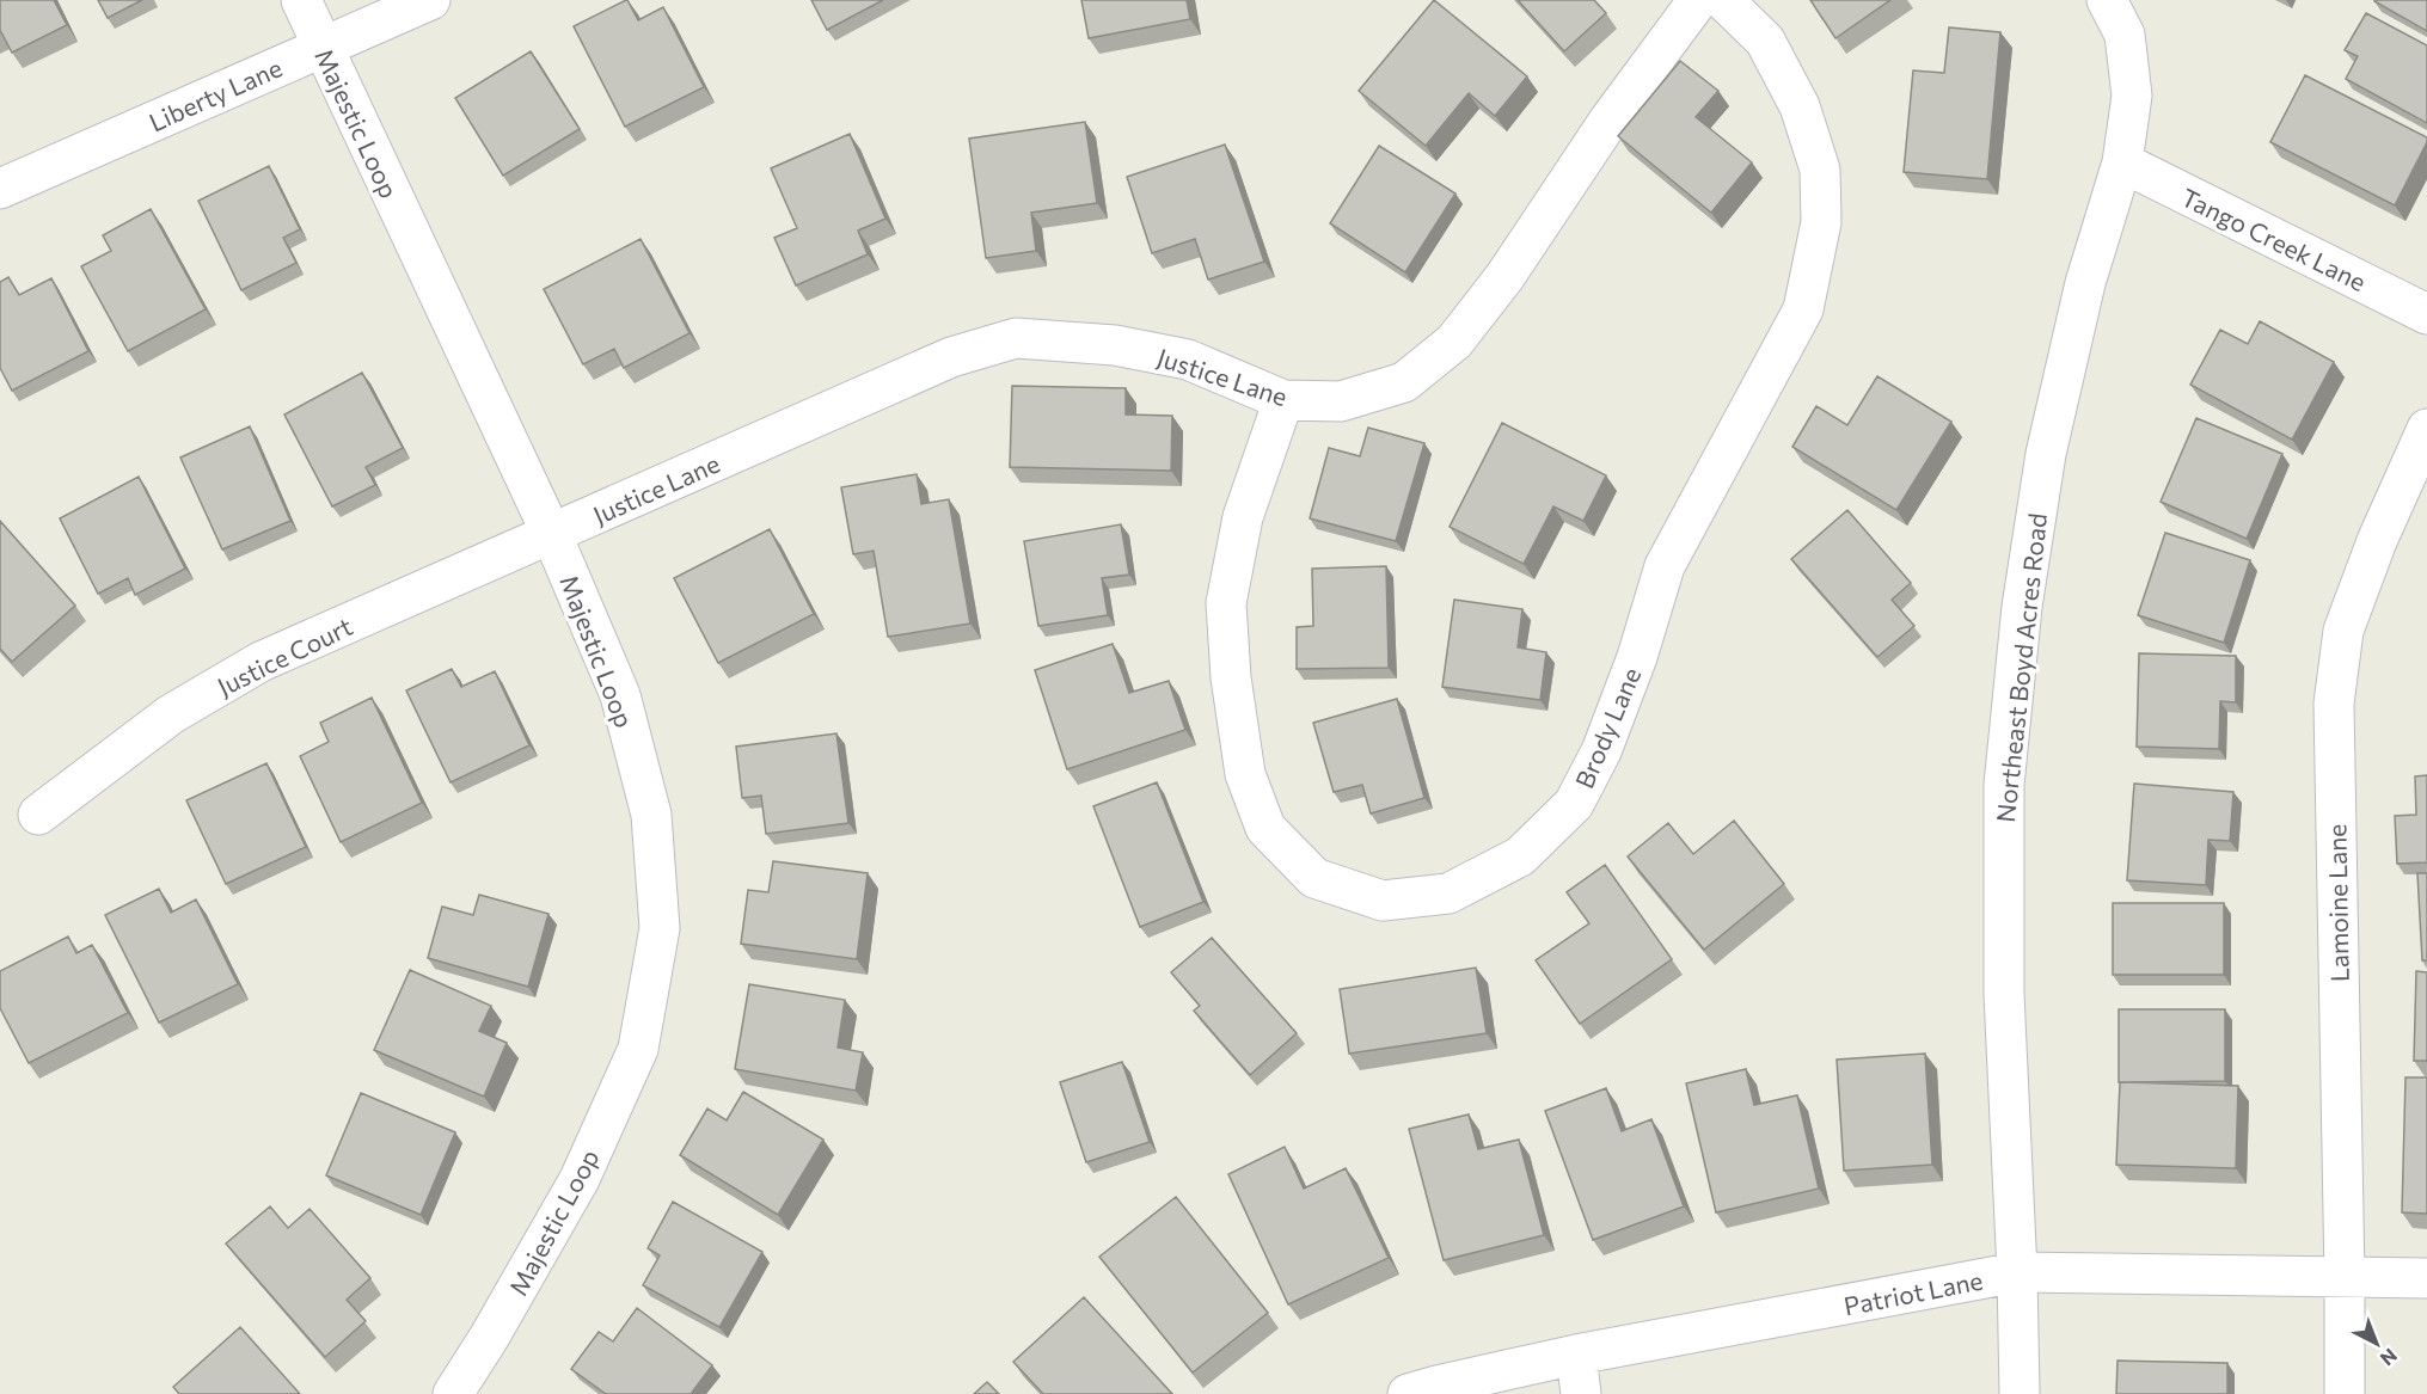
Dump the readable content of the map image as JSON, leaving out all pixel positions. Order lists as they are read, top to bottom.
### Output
{
  "streets": {
    "street": [
      "Liberty Lane",
      "Majestic Loop",
      "Tango Creek Lane",
      "Justice Lane",
      "Justice Court",
      "Northeast Boyd Acres Road",
      "Brody Lane",
      "Lamoine Lane",
      "Patriot Lane"
    ]
  },
  "crossings": [
    ["Liberty Lane", "Majestic Loop"],
    ["Majestic Loop", "Justice Lane"],
    ["Majestic Loop", "Justice Court"],
    ["Tango Creek Lane", "Northeast Boyd Acres Road"],
    ["Justice Lane", "Justice Court"],
    ["Justice Lane", "Brody Lane"],
    ["Northeast Boyd Acres Road", "Patriot Lane"],
    ["Lamoine Lane", "Patriot Lane"]
  ],
  "north": "bottom right"
}
